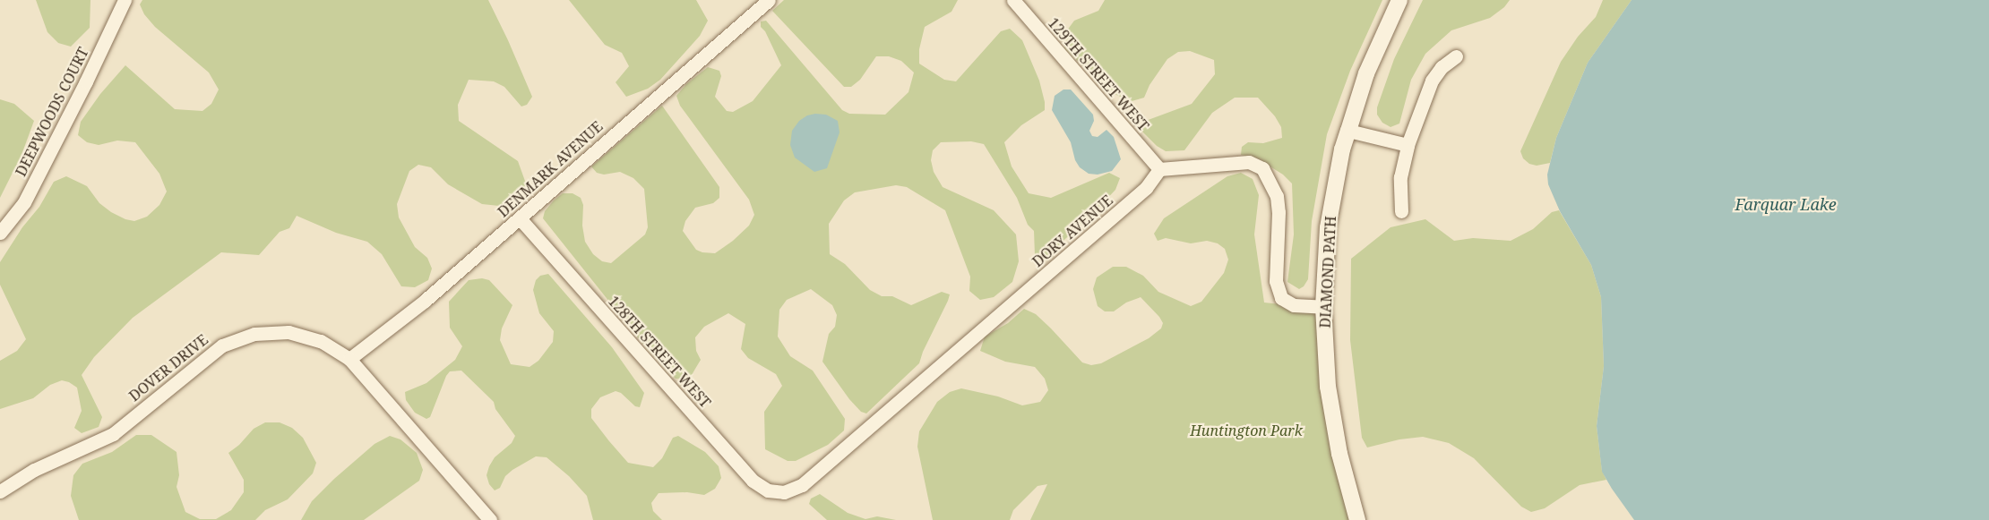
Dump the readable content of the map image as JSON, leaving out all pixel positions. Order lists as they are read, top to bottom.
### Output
{
  "streets": {
    "street": [
      "129TH STREET WEST",
      "DEEPWOODS COURT",
      "DENMARK AVENUE",
      "DORY AVENUE",
      "DIAMOND PATH",
      "128TH STREET WEST",
      "DOVER DRIVE"
    ]
  },
  "crossings": [
    ["129TH STREET WEST", "DORY AVENUE"],
    ["DENMARK AVENUE", "128TH STREET WEST"],
    ["DENMARK AVENUE", "DOVER DRIVE"],
    ["DORY AVENUE", "128TH STREET WEST"]
  ],
  "water": ["Farquar Lake"],
  "parks": ["Huntington Park"]
}
